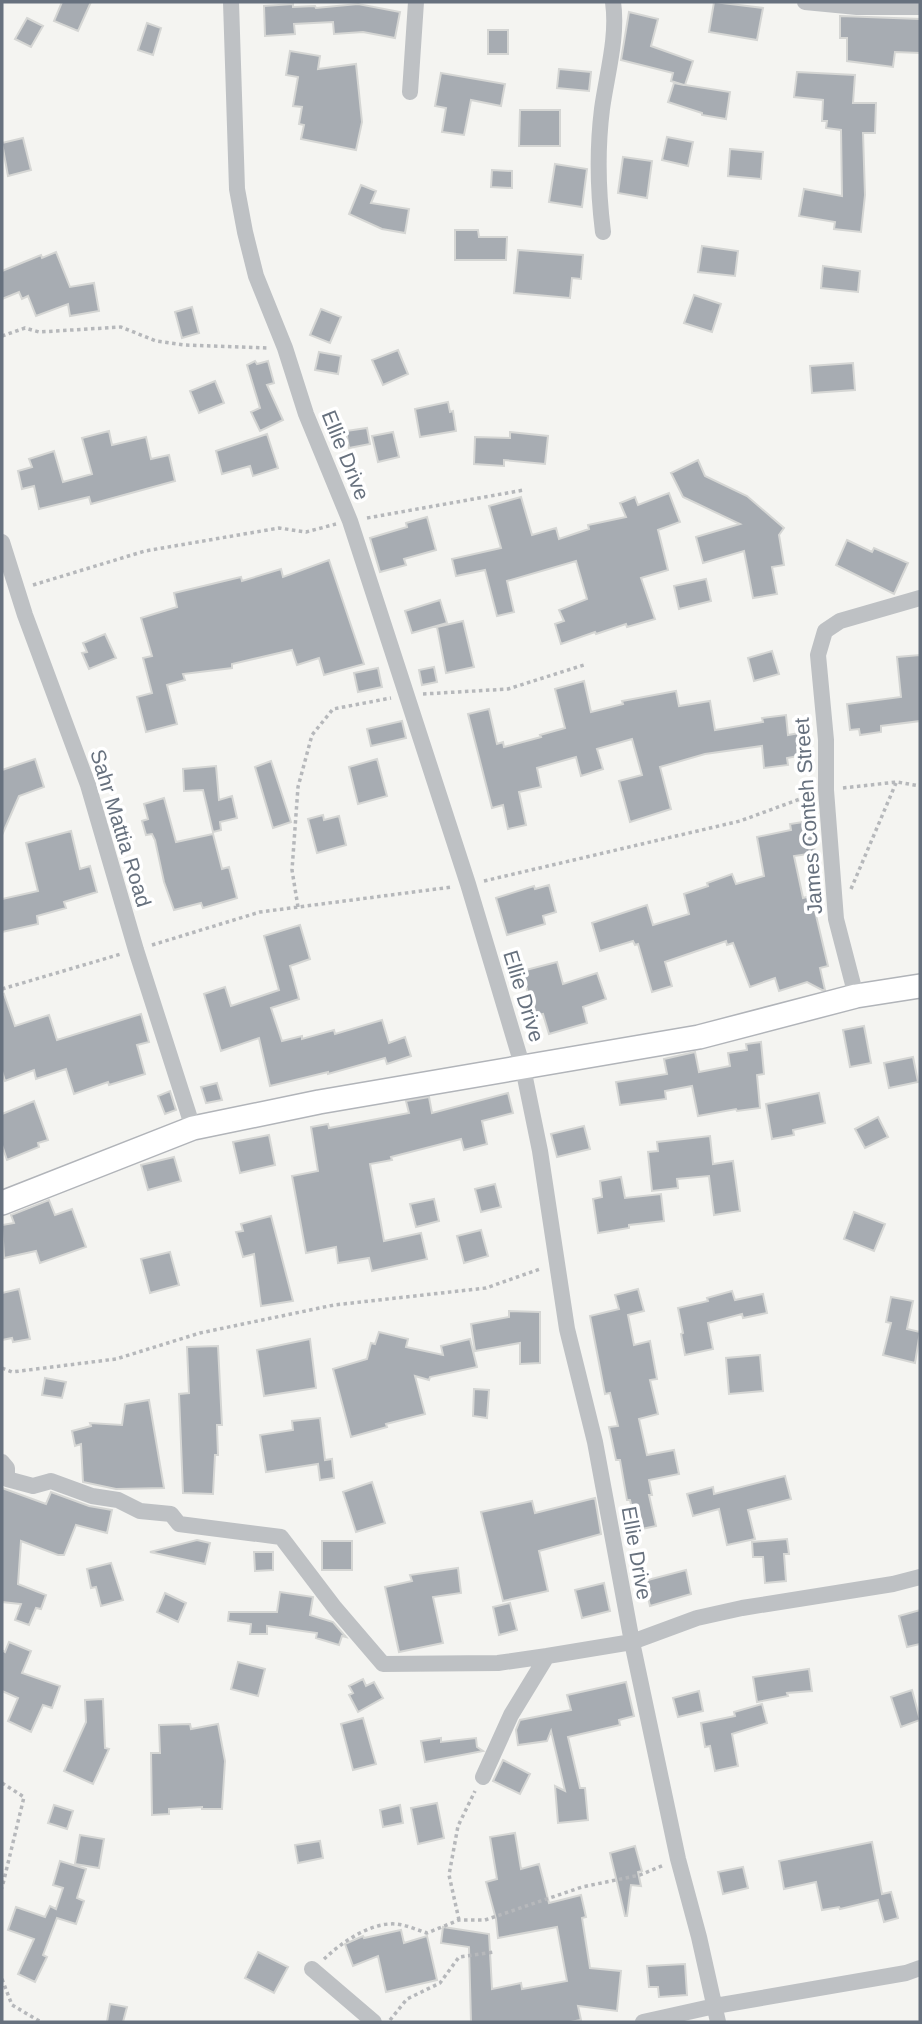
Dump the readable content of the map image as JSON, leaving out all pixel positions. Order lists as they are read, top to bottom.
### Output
{
  "streets": {
    "street": ["Ellie Drive", "James Conteh Street", "Sahr Mattia Road"]
  }
}
